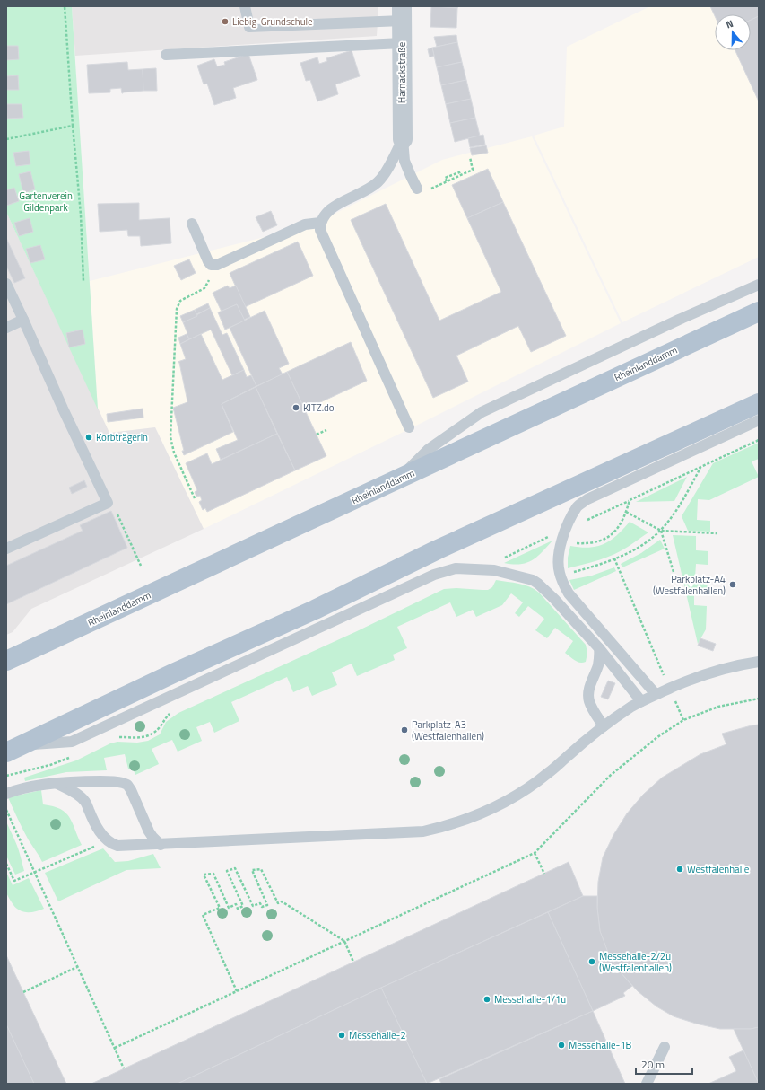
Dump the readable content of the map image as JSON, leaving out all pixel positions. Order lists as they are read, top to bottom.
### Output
{
  "streets": {
    "main road": ["Rheinlanddamm"],
    "street": ["Harnackstraße"]
  },
  "parks": ["Gartenverein Gildenpark"],
  "places": [
    "Liebig-Grundschule",
    "KITZ.do",
    "Korbträgerin",
    "Parkplatz-A4 (Westfalenhallen)",
    "Parkplatz-A3 (Westfalenhallen)",
    "Westfalenhalle",
    "Messehalle-2/2u (Westfalenhallen)",
    "Messehalle-1/1u",
    "Messehalle-2",
    "Messehalle-1B"
  ],
  "scale_bar": "20 m",
  "north": "top"
}
